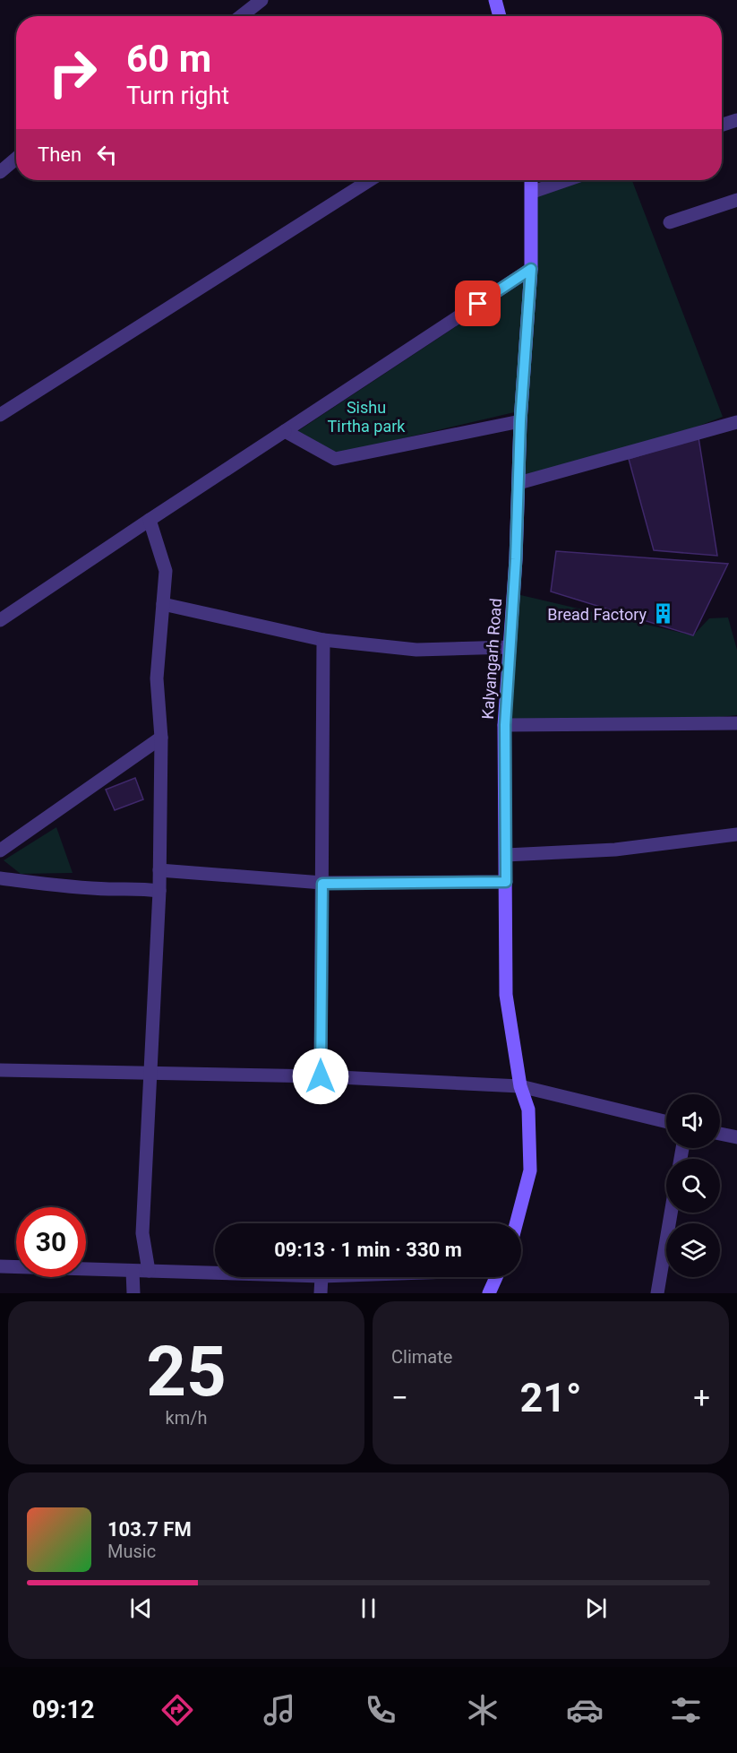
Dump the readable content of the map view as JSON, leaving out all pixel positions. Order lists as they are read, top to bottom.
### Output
{
  "streets": {
    "main road": ["Kalyangarh Road"]
  },
  "parks": ["Sishu Tirtha park"],
  "places": {
    "building": ["Bread Factory"]
  },
  "page": {
    "turn": ["60 m", "Turn right"],
    "then": "Then",
    "limit": "30",
    "trip": "09:13 · 1 min · 330 m",
    "tile": [
      ["25", "km/h"],
      "Climate"
    ],
    "heat": ["−", "21°", "+"],
    "song": ["103.7 FM", "Music"],
    "tabs": "09:12"
  }
}
